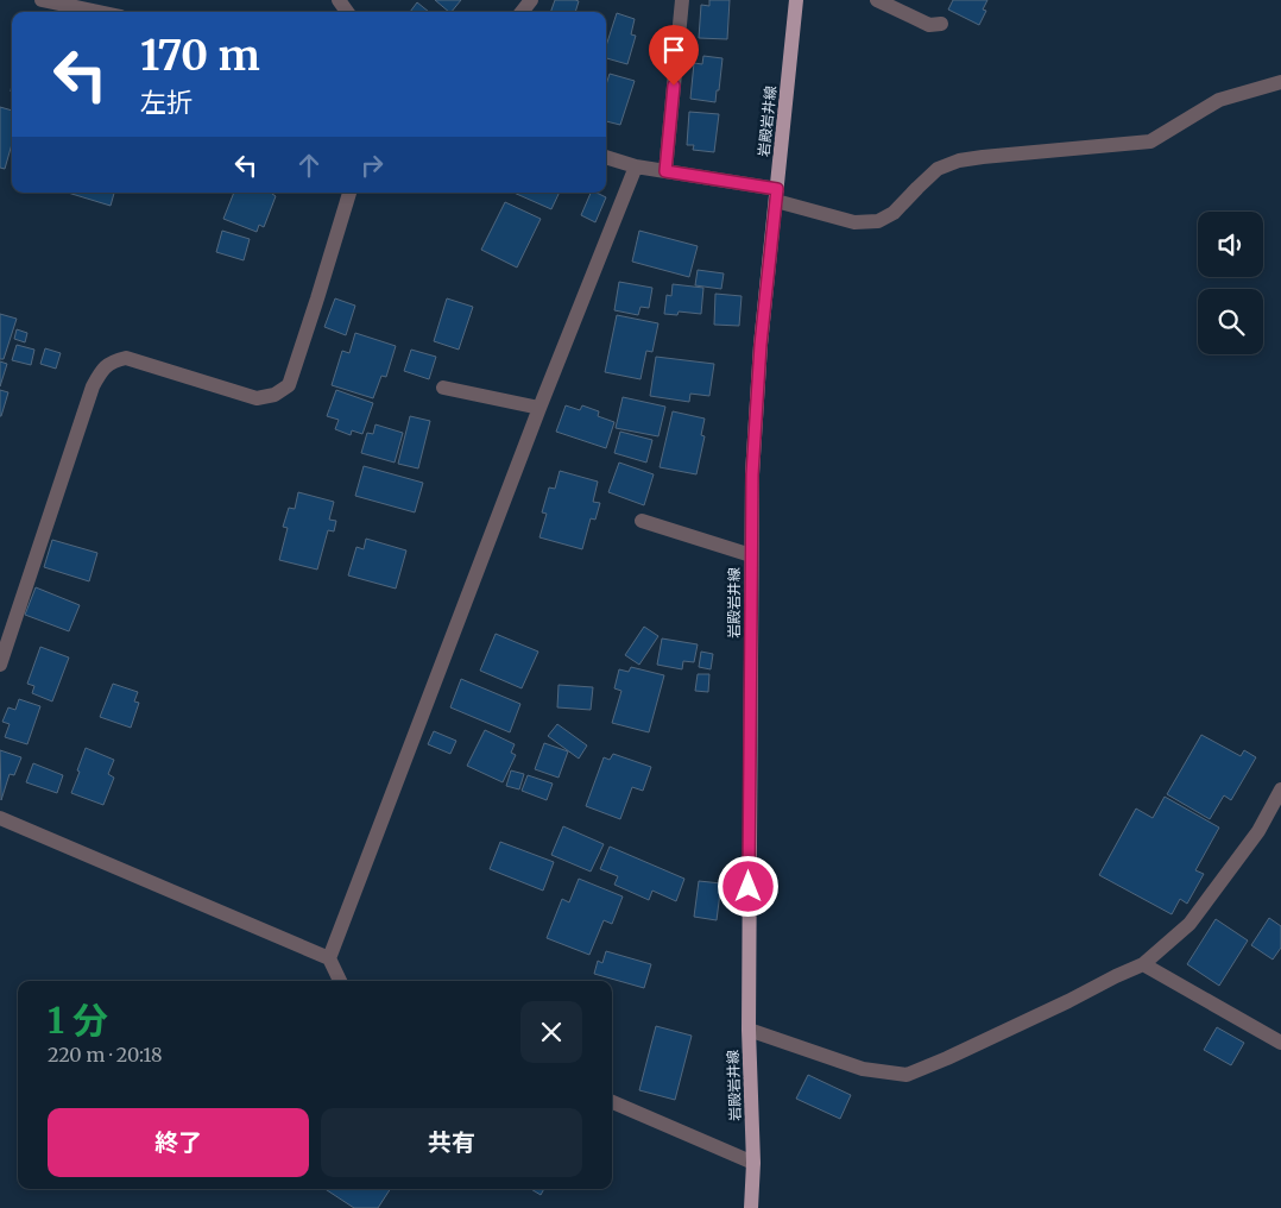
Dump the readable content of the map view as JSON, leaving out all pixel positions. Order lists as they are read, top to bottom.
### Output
{
  "streets": {
    "main road": ["岩殿岩井線"]
  },
  "page": {
    "turn": ["170 m", "左折"],
    "heading": ["1 分", "220 m · 20:18"],
    "buttons": ["終了", "共有"]
  }
}
